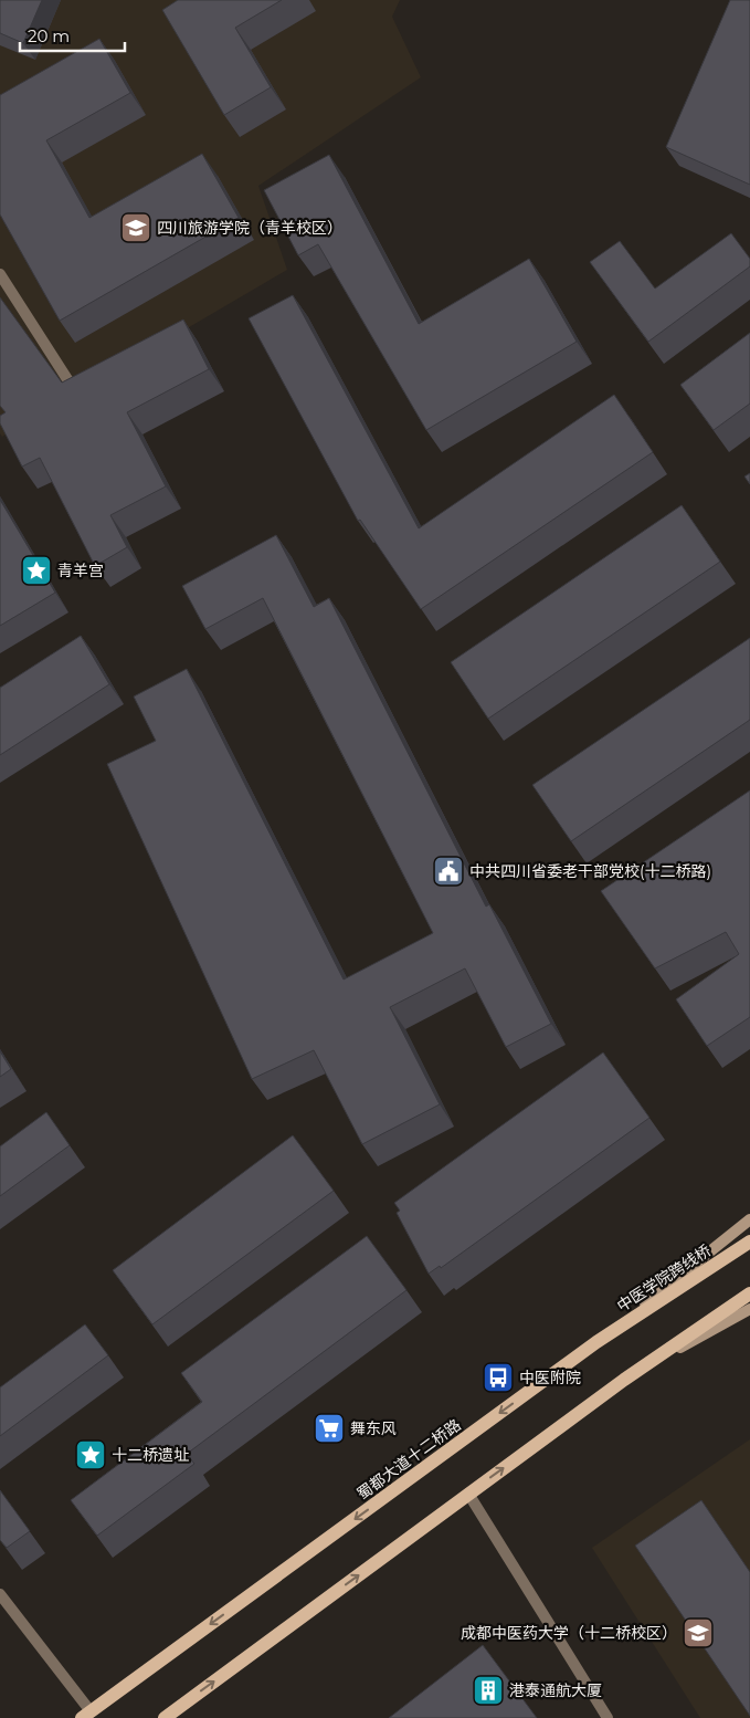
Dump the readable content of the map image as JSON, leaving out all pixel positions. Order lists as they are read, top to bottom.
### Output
{
  "streets": {
    "main road": ["中医学院跨线桥", "蜀都大道十二桥路"]
  },
  "crossings": [
    ["中医学院跨线桥", "蜀都大道十二桥路"]
  ],
  "places": {
    "school or university": ["四川旅游学院（青羊校区）", "成都中医药大学（十二桥校区）"],
    "place": ["青羊宫", "十二桥遗址"],
    "public building": ["中共四川省委老干部党校(十二桥路)"],
    "bus stop": ["中医附院"],
    "supermarket": ["舞东风"],
    "building": ["港泰通航大厦"]
  },
  "scale_bar": "20 m"
}
